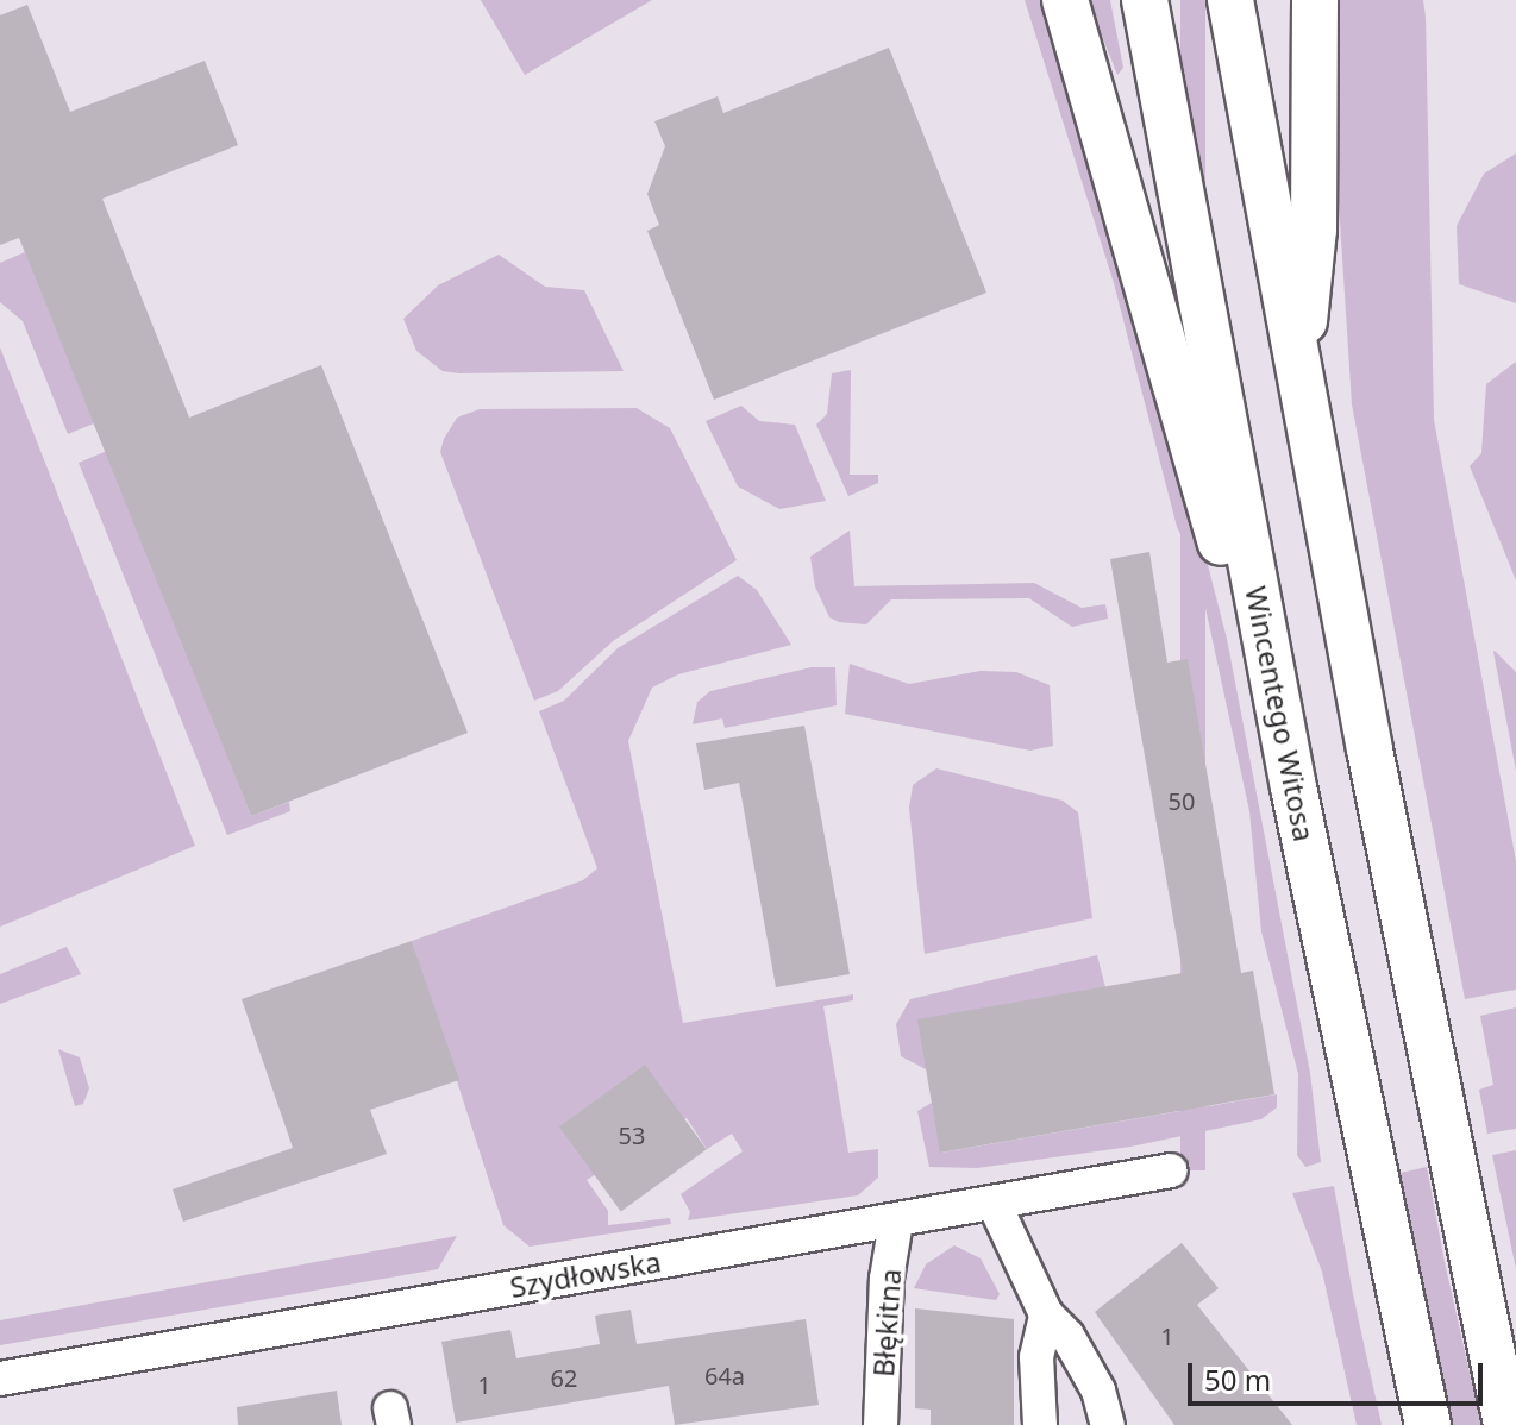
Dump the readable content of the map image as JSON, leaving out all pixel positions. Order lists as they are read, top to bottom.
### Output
{
  "streets": {
    "main road": ["Wincentego Witosa"],
    "street": ["Szydłowska", "Błękitna"]
  },
  "crossings": [
    ["Szydłowska", "Błękitna"]
  ],
  "house_numbers": [
    "50",
    "53",
    "1",
    "64a",
    "62",
    "1"
  ],
  "scale_bar": "50 m"
}
